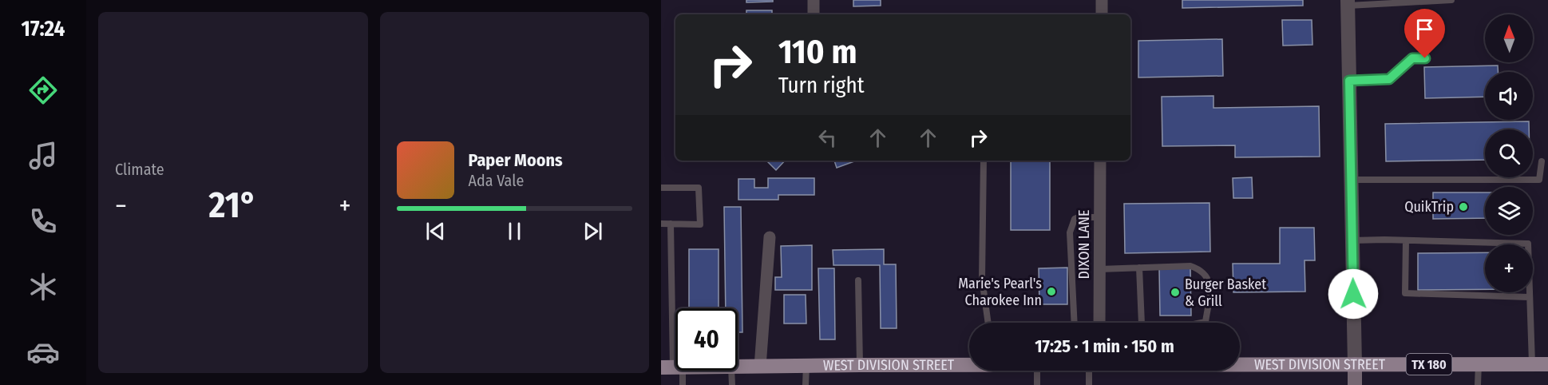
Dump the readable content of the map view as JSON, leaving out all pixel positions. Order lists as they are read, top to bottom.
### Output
{
  "streets": {
    "main road": ["TX 180", "WEST DIVISION STREET"],
    "street": ["DIXON LANE"]
  },
  "places": ["QuikTrip", "Marie's Pearl's Charokee Inn", "Burger Basket & Grill"],
  "north": "top",
  "page": {
    "tabs": "17:24",
    "tile": "Climate",
    "map_buttons": "+",
    "turn": ["110 m", "Turn right"],
    "song": ["Paper Moons", "Ada Vale"],
    "heat": ["−", "21°", "+"],
    "limit": "40",
    "trip": "17:25 · 1 min · 150 m"
  }
}
